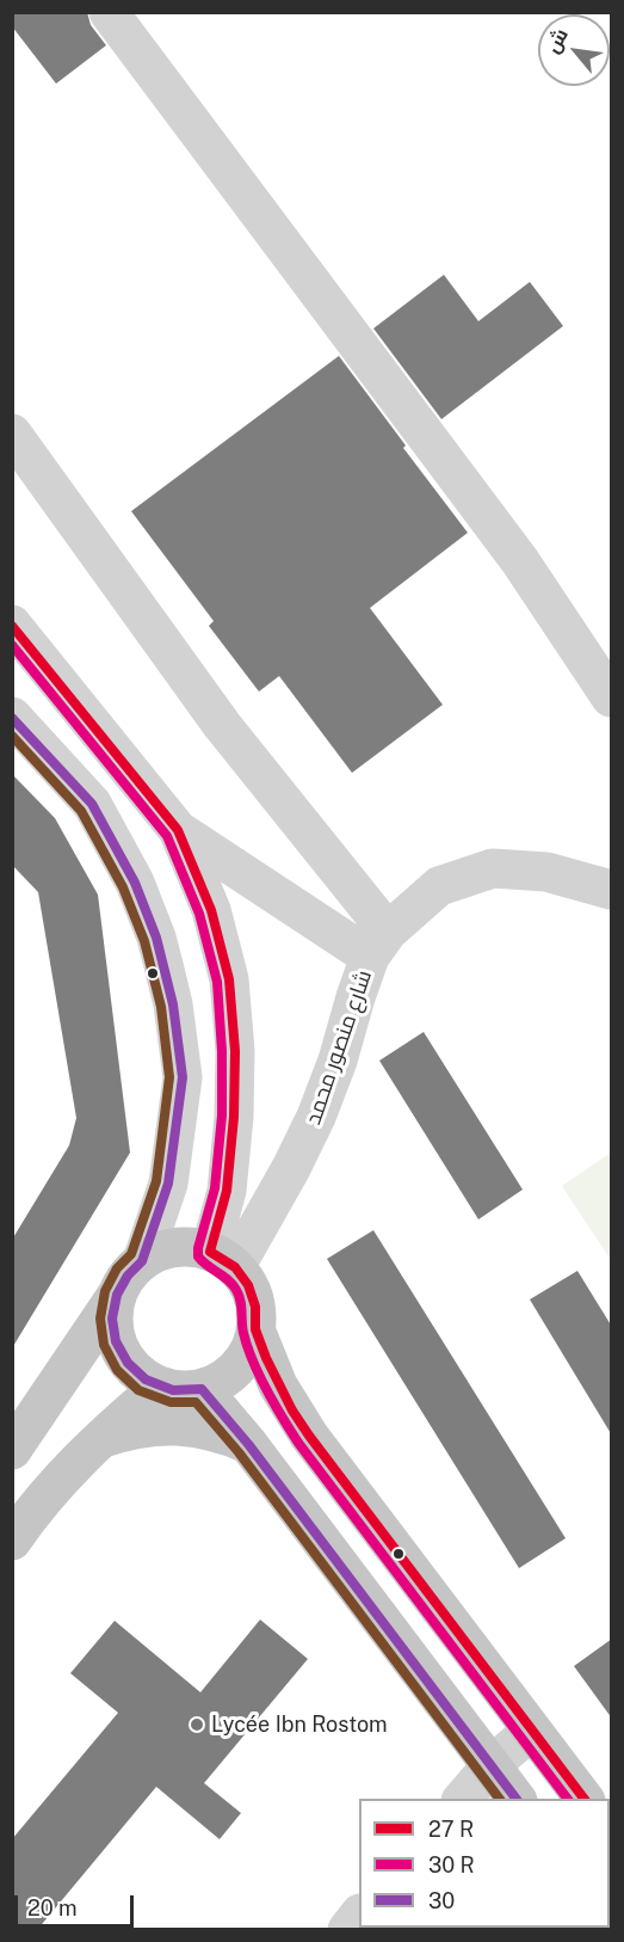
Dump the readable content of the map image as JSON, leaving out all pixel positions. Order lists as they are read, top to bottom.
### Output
{
  "streets": {
    "street": ["شارع منصور محمد"]
  },
  "places": ["Lycée Ibn Rostom"],
  "lines": ["transit line 30", "transit line 27"],
  "legend": ["27 R", "30 R", "30"],
  "scale_bar": "20 m",
  "north": "top left"
}
